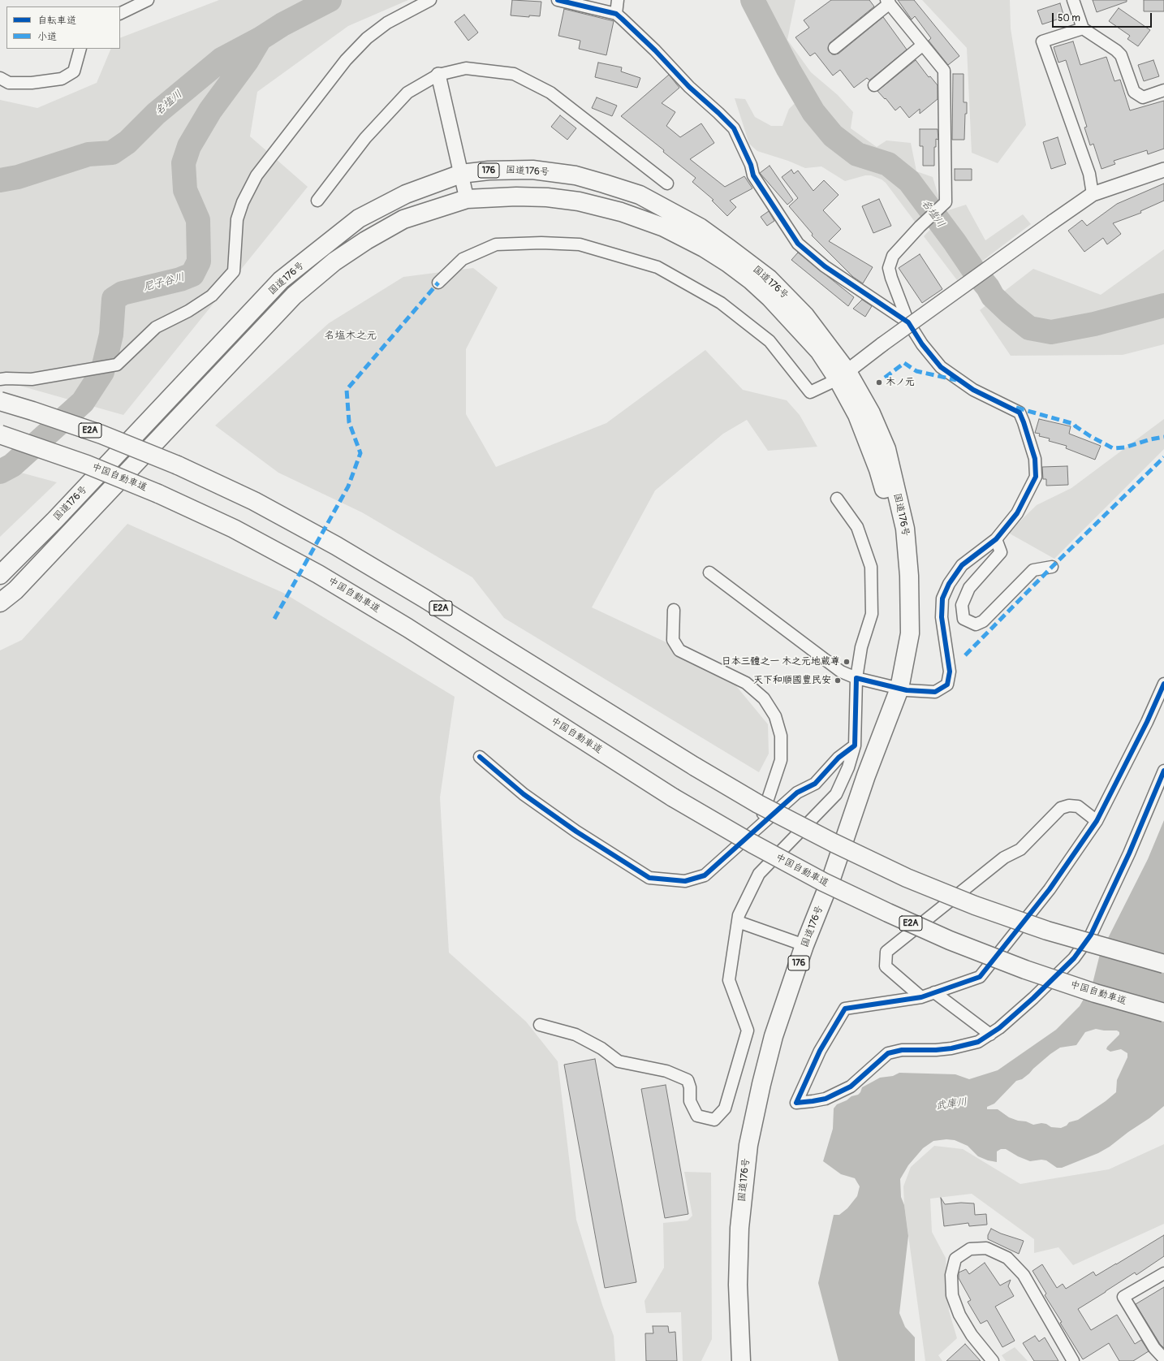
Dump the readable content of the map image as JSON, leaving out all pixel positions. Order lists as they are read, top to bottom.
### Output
{
  "streets": {
    "highway": [
      "176",
      "国道176号",
      "E2A",
      "中国自動車道"
    ]
  },
  "districts": ["名塩木之元"],
  "water": ["名塩川", "尼子谷川", "武庫川"],
  "places": ["木ノ元", "日本三體之一 木之元地蔵尊", "天下和順國豊民安"],
  "legend": ["自転車道", "小道"],
  "scale_bar": "50 m"
}
